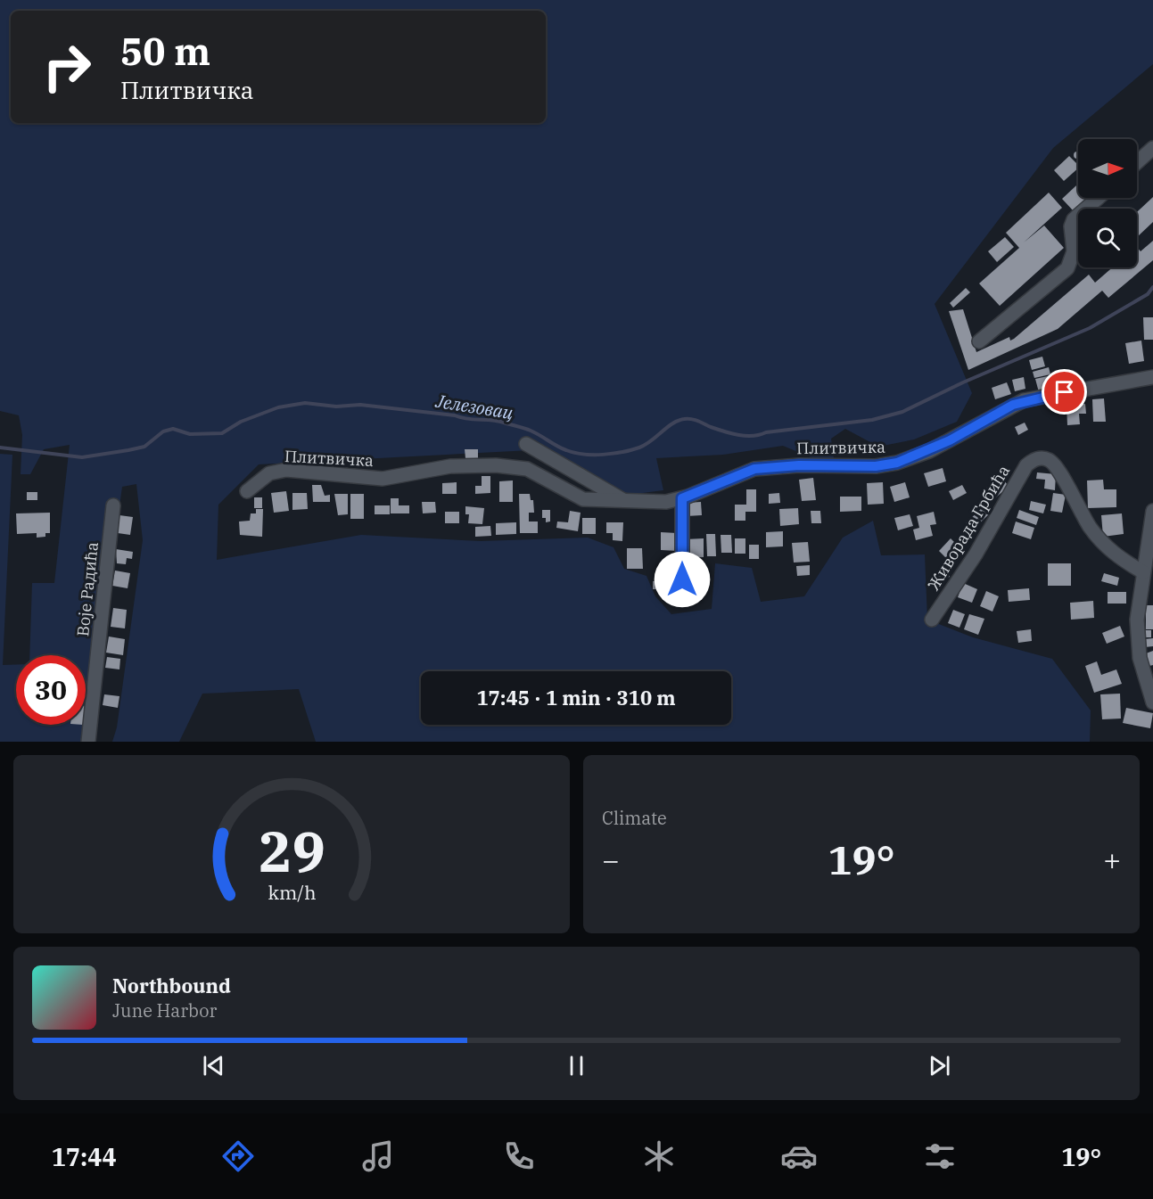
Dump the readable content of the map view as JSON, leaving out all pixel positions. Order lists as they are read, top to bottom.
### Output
{
  "streets": {
    "street": ["Плитвичка", "Живорада Грбића", "Воје Радића"]
  },
  "water": ["Јелезовац"],
  "north": "right",
  "page": {
    "turn": ["50 m", "Плитвичка"],
    "limit": "30",
    "trip": "17:45 · 1 min · 310 m",
    "tile": "Climate",
    "heat": ["−", "19°", "+"],
    "song": ["Northbound", "June Harbor"],
    "tabs": ["17:44", "19°"],
    "gauge": ["29", "km/h"]
  }
}
